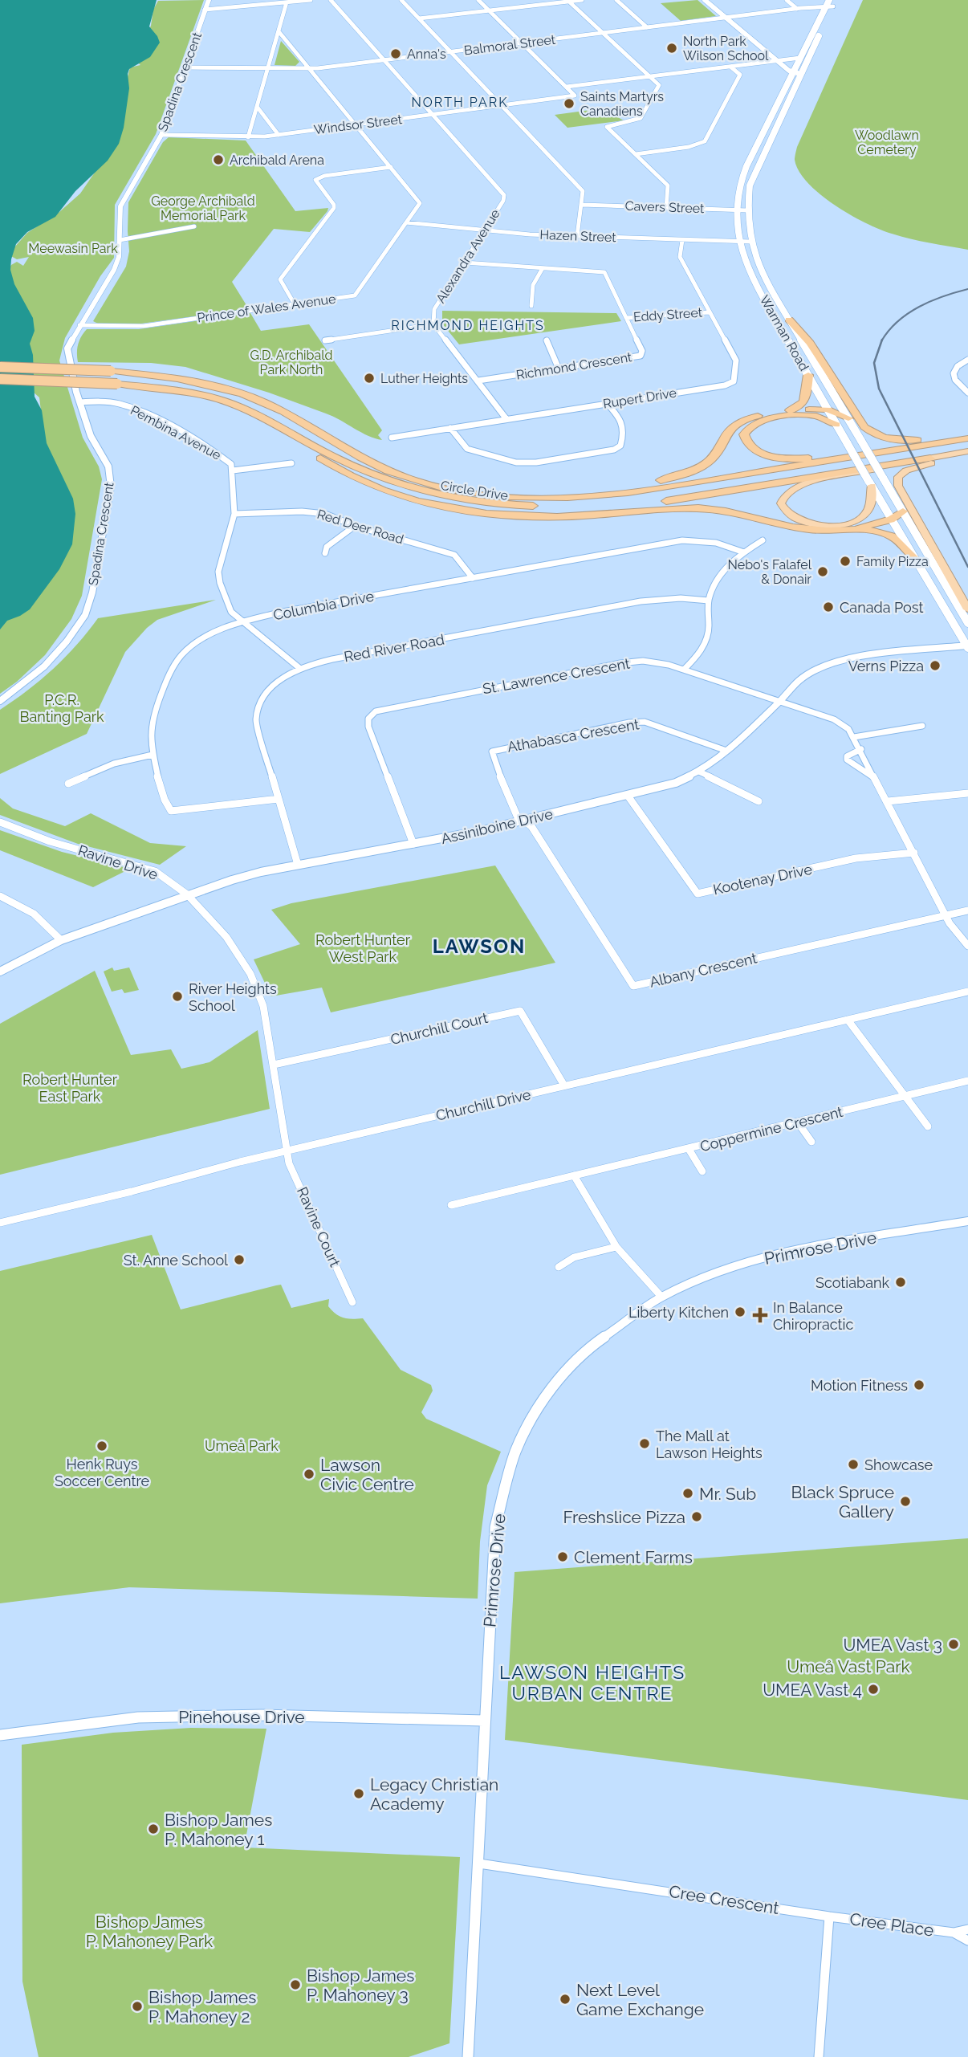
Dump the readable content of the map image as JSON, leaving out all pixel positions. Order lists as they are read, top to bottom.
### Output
{
  "streets": {
    "highway": ["Circle Drive"],
    "main road": ["Warman Road"],
    "street": [
      "Balmoral Street",
      "Spadina Crescent",
      "Windsor Street",
      "Cavers Street",
      "Hazen Street",
      "Alexandra Avenue",
      "Prince of Wales Avenue",
      "Eddy Street",
      "Richmond Crescent",
      "Rupert Drive",
      "Pembina Avenue",
      "Red Deer Road",
      "Columbia Drive",
      "Red River Road",
      "St. Lawrence Crescent",
      "Athabasca Crescent",
      "Assiniboine Drive",
      "Ravine Drive",
      "Kootenay Drive",
      "Albany Crescent",
      "Churchill Court",
      "Churchill Drive",
      "Coppermine Crescent",
      "Ravine Court",
      "Primrose Drive",
      "Pinehouse Drive",
      "Cree Crescent",
      "Cree Place"
    ]
  },
  "crossings": [
    ["Balmoral Street", "Spadina Crescent"],
    ["Balmoral Street", "Alexandra Avenue"],
    ["Balmoral Street", "Prince of Wales Avenue"],
    ["Balmoral Street", "Warman Road"],
    ["Spadina Crescent", "Windsor Street"],
    ["Spadina Crescent", "Prince of Wales Avenue"],
    ["Spadina Crescent", "Pembina Avenue"],
    ["Windsor Street", "Alexandra Avenue"],
    ["Windsor Street", "Prince of Wales Avenue"],
    ["Cavers Street", "Warman Road"],
    ["Hazen Street", "Alexandra Avenue"],
    ["Hazen Street", "Prince of Wales Avenue"],
    ["Hazen Street", "Warman Road"],
    ["Hazen Street", "Rupert Drive"],
    ["Alexandra Avenue", "Richmond Crescent"],
    ["Eddy Street", "Richmond Crescent"],
    ["Eddy Street", "Rupert Drive"],
    ["Warman Road", "Assiniboine Drive"],
    ["Pembina Avenue", "Red Deer Road"],
    ["Pembina Avenue", "Columbia Drive"],
    ["Pembina Avenue", "Red River Road"],
    ["Red Deer Road", "Columbia Drive"],
    ["Columbia Drive", "Red River Road"],
    ["Red River Road", "Assiniboine Drive"],
    ["St. Lawrence Crescent", "Assiniboine Drive"],
    ["St. Lawrence Crescent", "Kootenay Drive"],
    ["St. Lawrence Crescent", "Albany Crescent"],
    ["Athabasca Crescent", "Assiniboine Drive"],
    ["Athabasca Crescent", "Albany Crescent"],
    ["Assiniboine Drive", "Ravine Drive"],
    ["Assiniboine Drive", "Kootenay Drive"],
    ["Assiniboine Drive", "Albany Crescent"],
    ["Ravine Drive", "Churchill Court"],
    ["Ravine Drive", "Churchill Drive"],
    ["Ravine Drive", "Ravine Court"],
    ["Churchill Court", "Churchill Drive"],
    ["Churchill Drive", "Ravine Court"],
    ["Primrose Drive", "Pinehouse Drive"],
    ["Primrose Drive", "Cree Crescent"],
    ["Cree Crescent", "Cree Place"]
  ],
  "districts": [
    "NORTH PARK",
    "RICHMOND HEIGHTS",
    "LAWSON",
    "LAWSON HEIGHTS URBAN CENTRE"
  ],
  "parks": [
    "Woodlawn Cemetery",
    "George Archibald Memorial Park",
    "Meewasin Park",
    "G.D. Archibald Park North",
    "P.C.R. Banting Park",
    "Robert Hunter West Park",
    "Robert Hunter East Park",
    "Umeå Park",
    "Umeå Vast Park",
    "Bishop James P. Mahoney Park"
  ],
  "places": {
    "other": [
      "North Park Wilson School",
      "Anna's",
      "Saints Martyrs Canadiens",
      "Archibald Arena",
      "Luther Heights",
      "Family Pizza",
      "Nebo's Falafel & Donair",
      "Canada Post",
      "Verns Pizza",
      "River Heights School",
      "St. Anne School",
      "Scotiabank",
      "Liberty Kitchen",
      "Motion Fitness",
      "The Mall at Lawson Heights",
      "Henk Ruys Soccer Centre",
      "Showcase",
      "Lawson Civic Centre",
      "Mr. Sub",
      "Black Spruce Gallery",
      "Freshslice Pizza",
      "Clement Farms",
      "UMEA Vast 3",
      "UMEA Vast 4",
      "Legacy Christian Academy",
      "Bishop James P. Mahoney 1",
      "Bishop James P. Mahoney 3",
      "Next Level Game Exchange",
      "Bishop James P. Mahoney 2"
    ],
    "health": ["In Balance Chiropractic"]
  }
}
